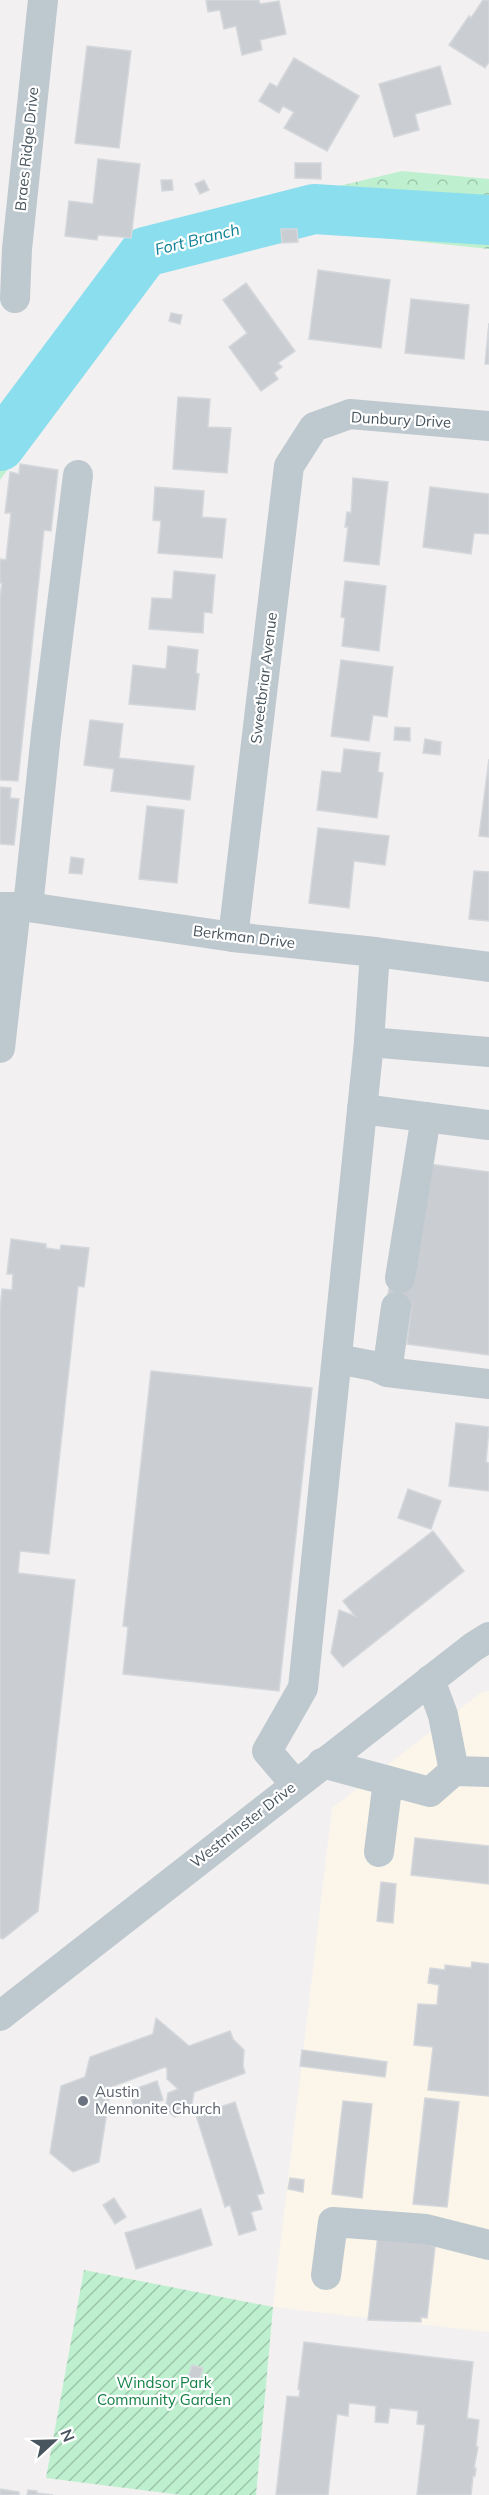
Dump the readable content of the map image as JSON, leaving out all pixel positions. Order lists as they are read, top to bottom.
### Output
{
  "streets": {
    "street": [
      "Braes Ridge Drive",
      "Dunbury Drive",
      "Sweetbriar Avenue",
      "Berkman Drive",
      "Westminster Drive"
    ]
  },
  "crossings": [
    ["Dunbury Drive", "Sweetbriar Avenue"],
    ["Sweetbriar Avenue", "Berkman Drive"]
  ],
  "water": ["Fort Branch"],
  "parks": ["Windsor Park Community Garden"],
  "places": ["Austin Mennonite Church"],
  "north": "right"
}
